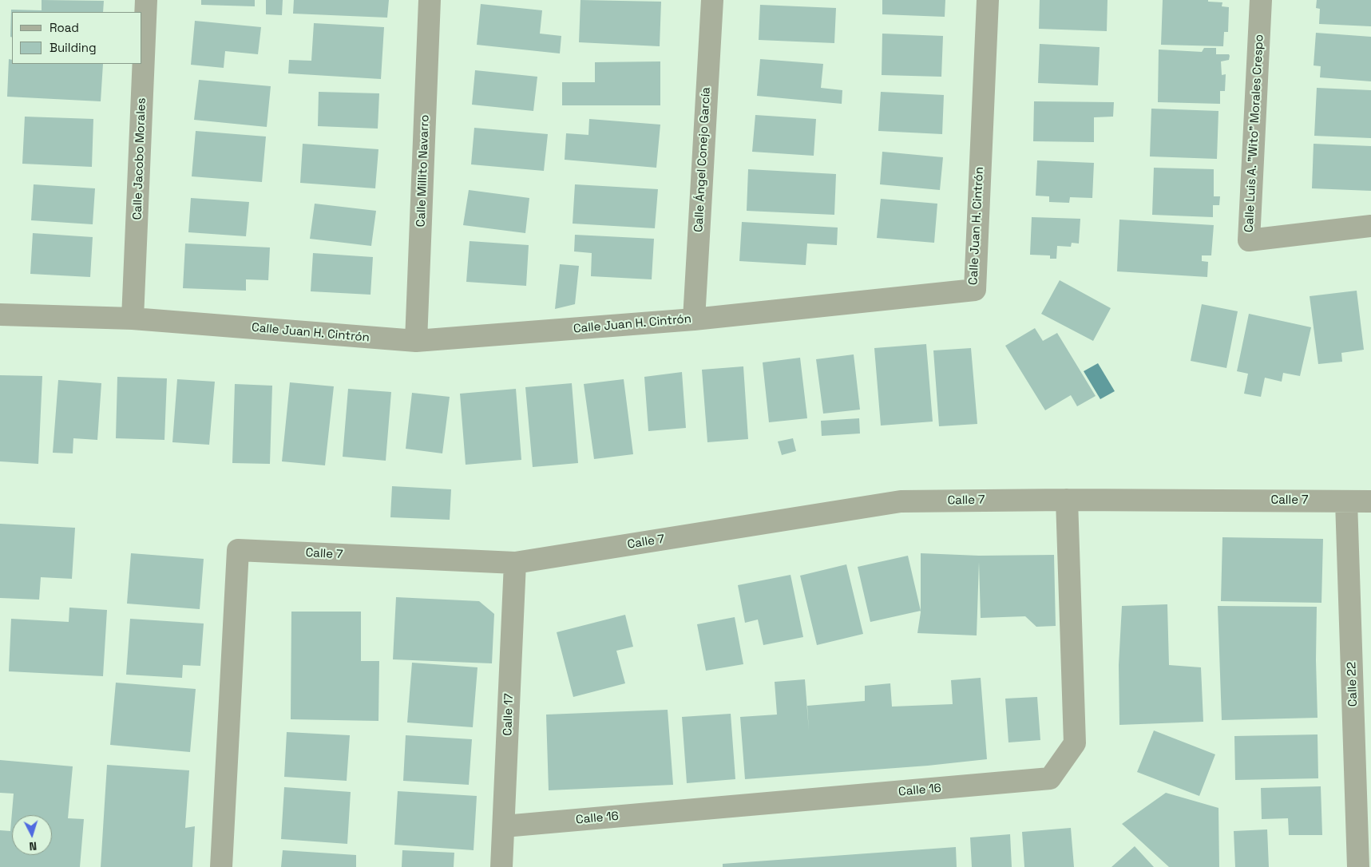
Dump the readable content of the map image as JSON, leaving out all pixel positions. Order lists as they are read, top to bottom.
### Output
{
  "streets": {
    "street": [
      "Calle Luis A. \"Wito\" Morales Crespo",
      "Calle Jacobo Morales",
      "Calle Ángel Conejo García",
      "Calle Millito Navarro",
      "Calle Juan H. Cintrón",
      "Calle 7",
      "Calle 22",
      "Calle 17",
      "Calle 16"
    ]
  },
  "crossings": [
    ["Calle Jacobo Morales", "Calle Juan H. Cintrón"],
    ["Calle Ángel Conejo García", "Calle Juan H. Cintrón"],
    ["Calle Millito Navarro", "Calle Juan H. Cintrón"],
    ["Calle 7", "Calle 22"],
    ["Calle 7", "Calle 17"],
    ["Calle 7", "Calle 16"],
    ["Calle 17", "Calle 16"]
  ],
  "legend": ["Road", "Building"],
  "north": "bottom"
}
